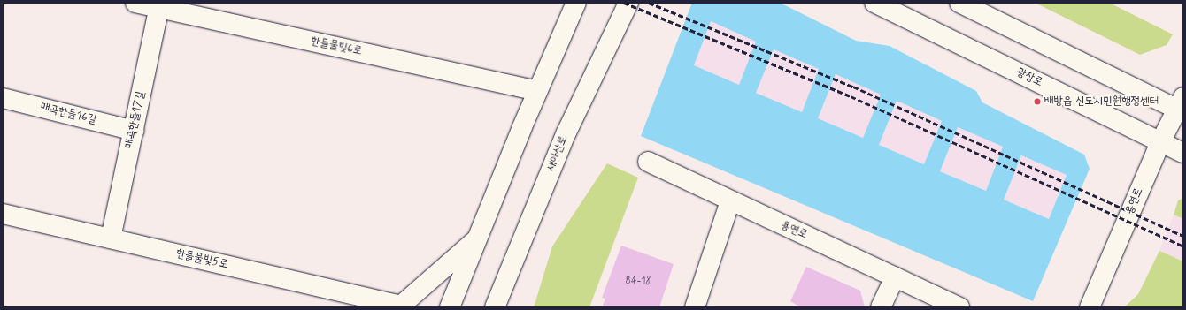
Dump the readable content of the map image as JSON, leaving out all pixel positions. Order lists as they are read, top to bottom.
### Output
{
  "streets": {
    "street": [
      "한들물빛6로",
      "광장로",
      "매곡한들16길",
      "매곡한들17길",
      "새아산로",
      "용연로",
      "한들물빛5로"
    ]
  },
  "crossings": [
    ["한들물빛6로", "매곡한들17길"],
    ["광장로", "용연로"],
    ["매곡한들16길", "매곡한들17길"],
    ["매곡한들17길", "한들물빛5로"]
  ],
  "places": ["배방읍 신도시민원행정센터"],
  "house_numbers": ["84-18"]
}
